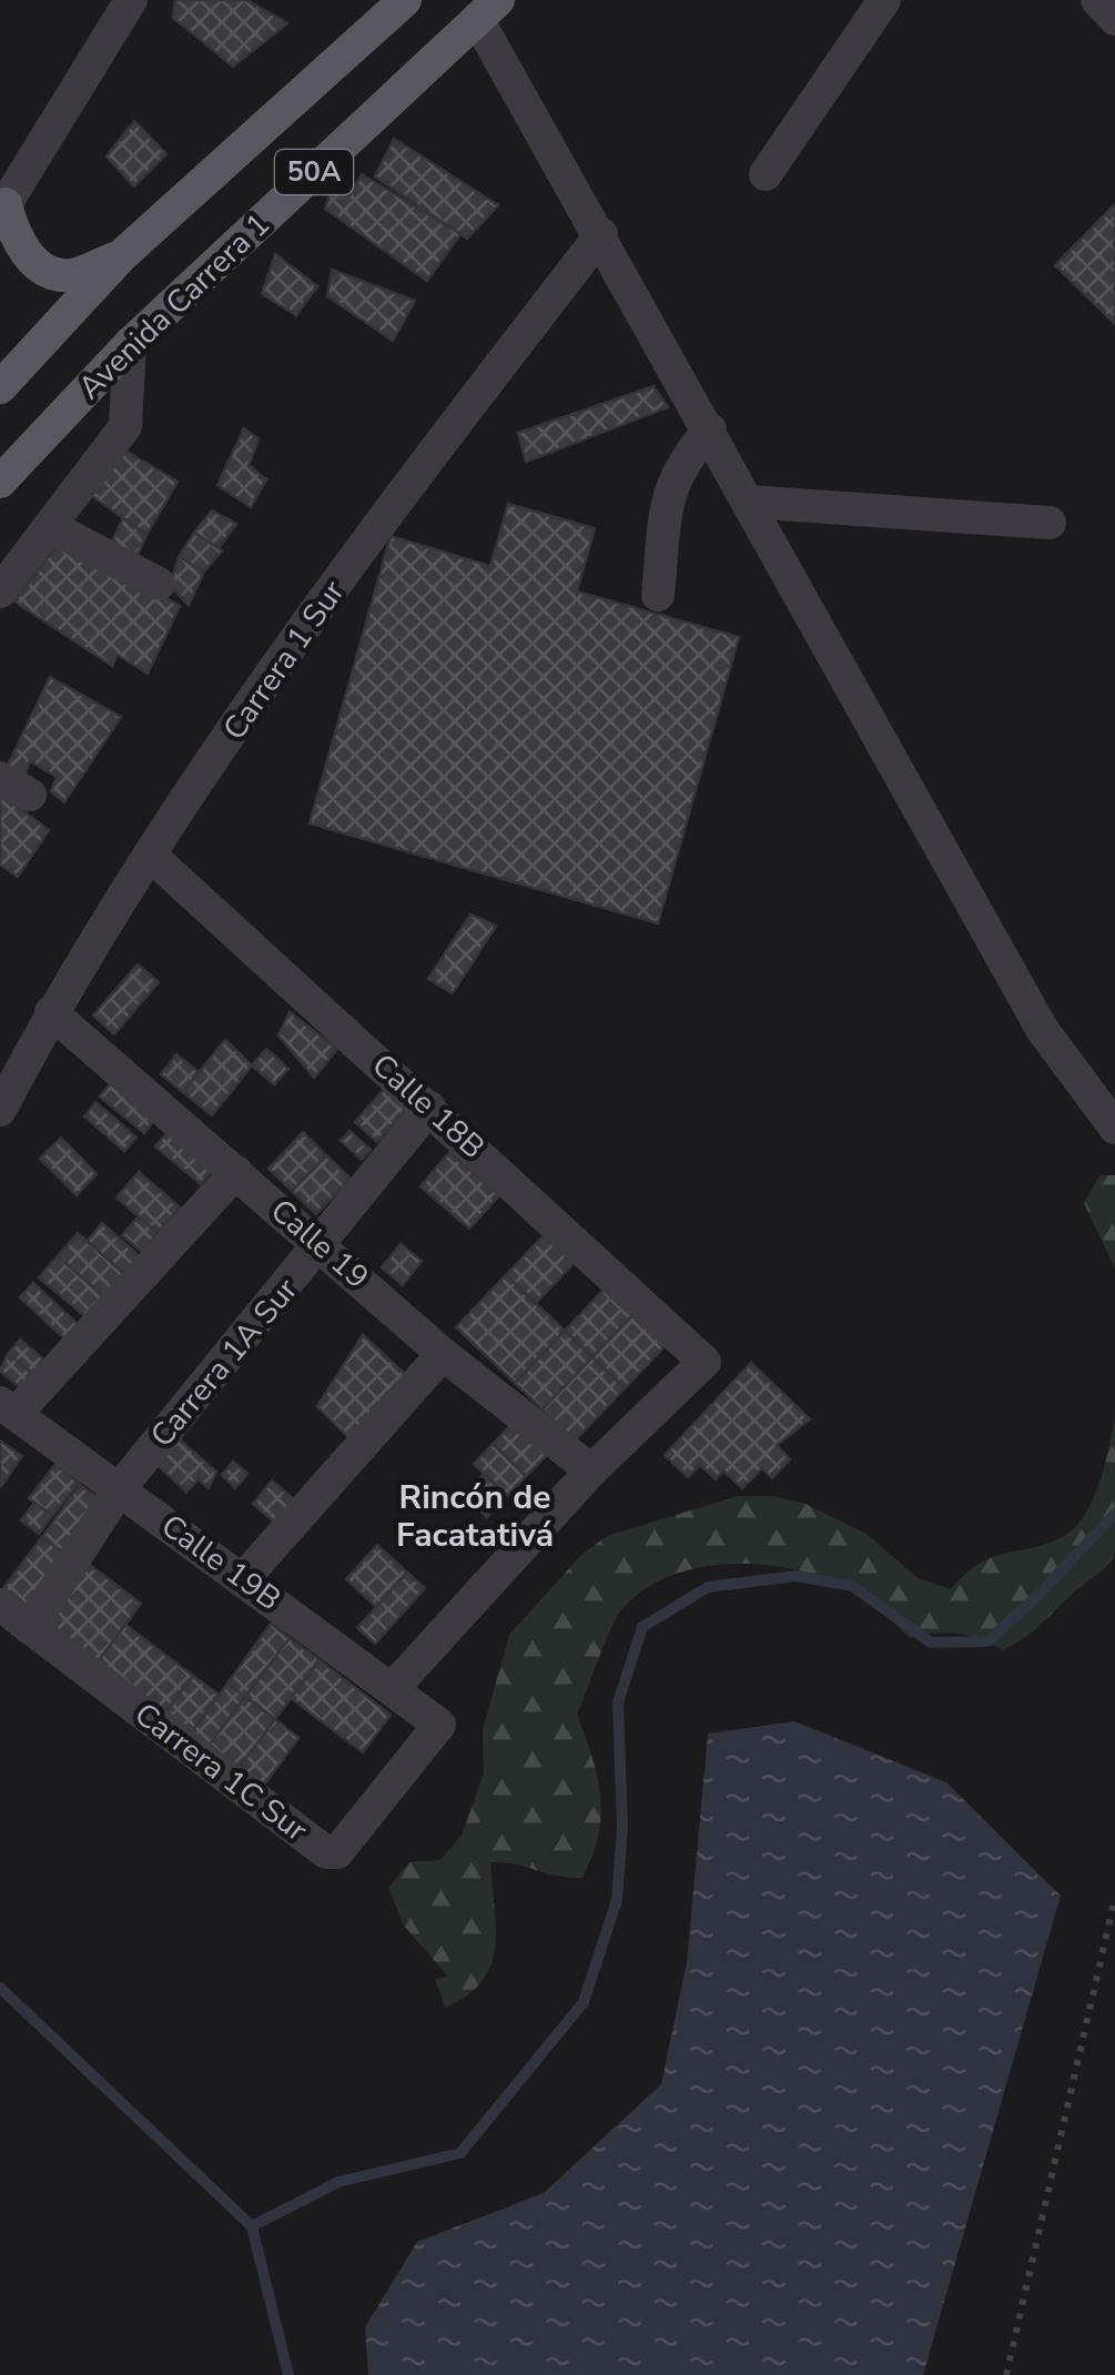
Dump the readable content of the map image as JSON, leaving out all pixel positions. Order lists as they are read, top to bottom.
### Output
{
  "streets": {
    "main road": ["50A", "Avenida Carrera 1"],
    "street": [
      "Carrera 1 Sur",
      "Calle 18B",
      "Calle 19",
      "Carrera 1A Sur",
      "Calle 19B",
      "Carrera 1C Sur"
    ]
  },
  "crossings": [
    ["Carrera 1 Sur", "Calle 18B"],
    ["Carrera 1 Sur", "Calle 19"],
    ["Calle 18B", "Calle 19"],
    ["Calle 18B", "Carrera 1A Sur"],
    ["Calle 19", "Carrera 1A Sur"],
    ["Carrera 1A Sur", "Calle 19B"],
    ["Carrera 1A Sur", "Carrera 1C Sur"],
    ["Calle 19B", "Carrera 1C Sur"]
  ],
  "districts": ["Rincón de Facatativá"]
}
